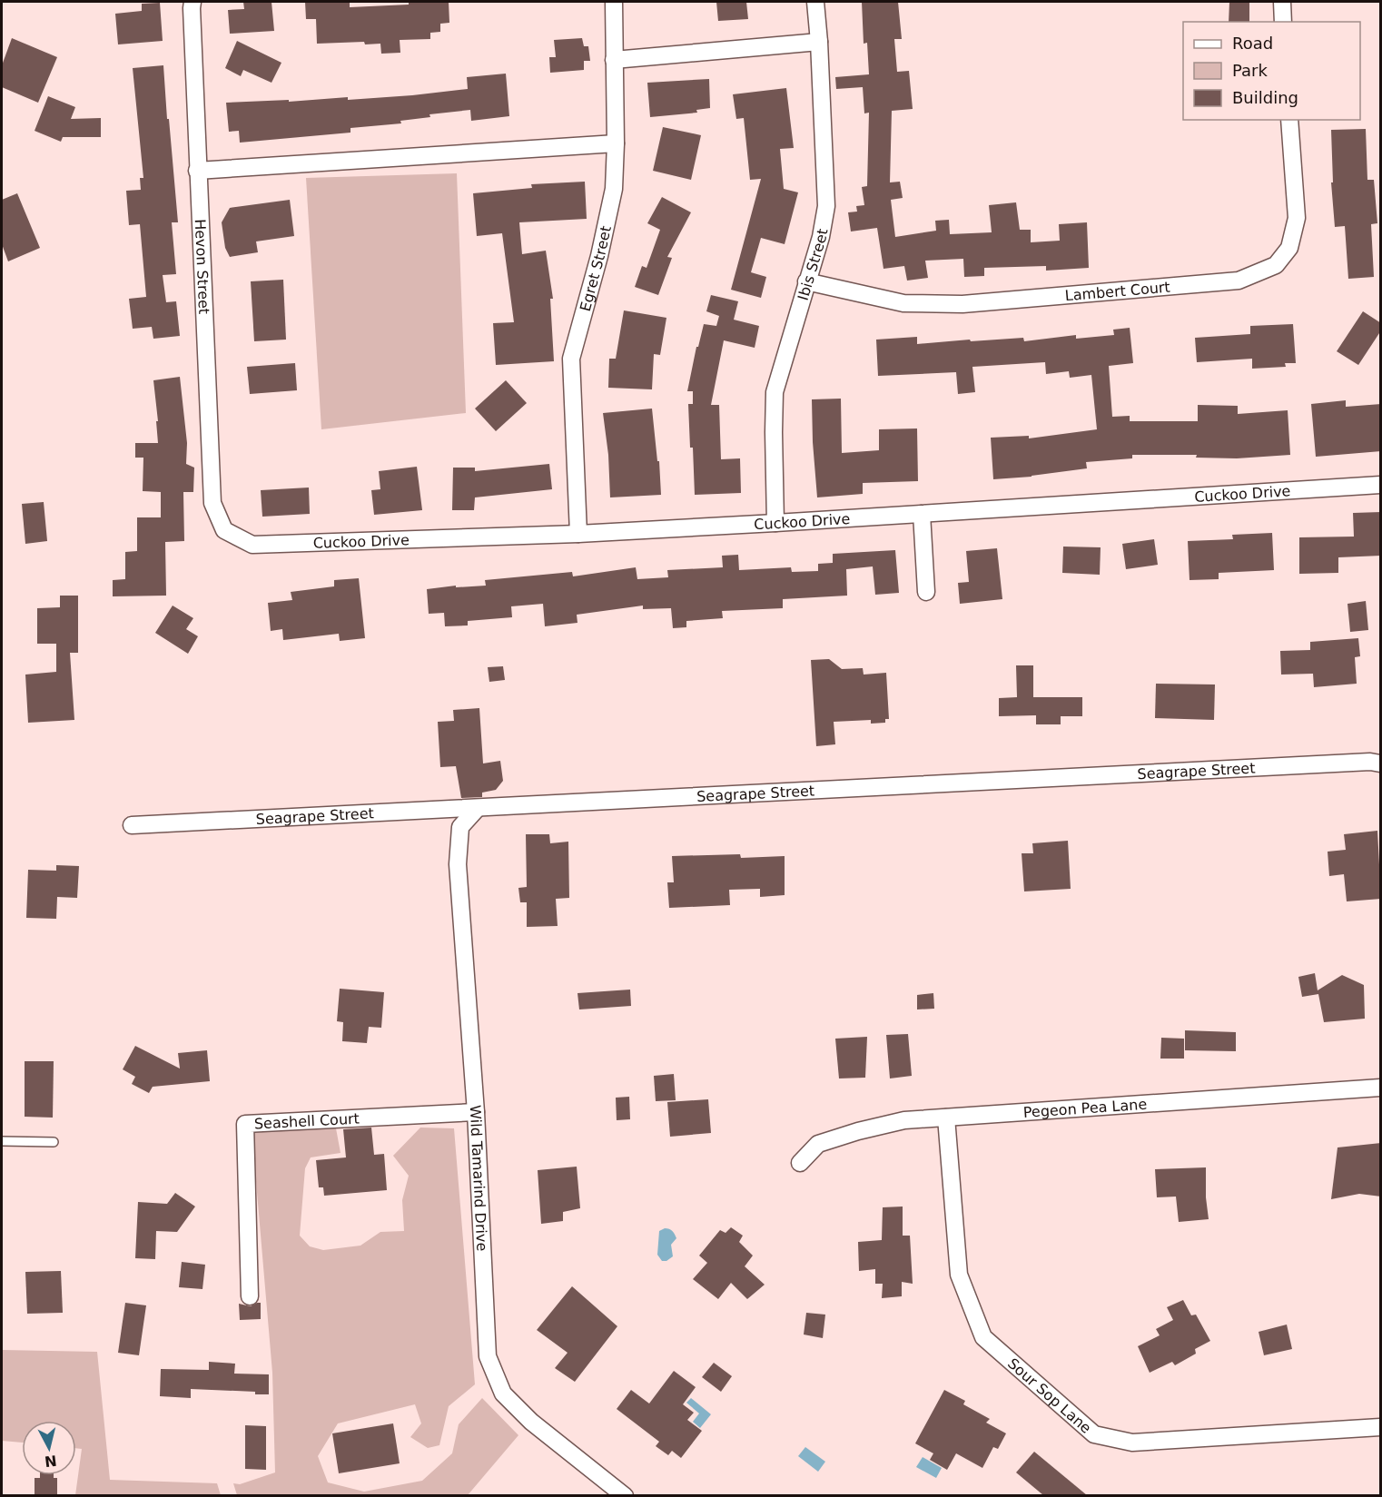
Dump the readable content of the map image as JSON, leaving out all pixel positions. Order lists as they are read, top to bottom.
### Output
{
  "streets": {
    "street": [
      "Ibis Street",
      "Hevon Street",
      "Egret Street",
      "Lambert Court",
      "Cuckoo Drive",
      "Seagrape Street",
      "Pegeon Pea Lane",
      "Seashell Court",
      "Wild Tamarind Drive",
      "Sour Sop Lane"
    ]
  },
  "crossings": [
    ["Ibis Street", "Lambert Court"],
    ["Ibis Street", "Cuckoo Drive"],
    ["Hevon Street", "Cuckoo Drive"],
    ["Egret Street", "Cuckoo Drive"],
    ["Seagrape Street", "Wild Tamarind Drive"],
    ["Pegeon Pea Lane", "Sour Sop Lane"],
    ["Seashell Court", "Wild Tamarind Drive"]
  ],
  "legend": ["Road", "Park", "Building"],
  "north": "bottom"
}
